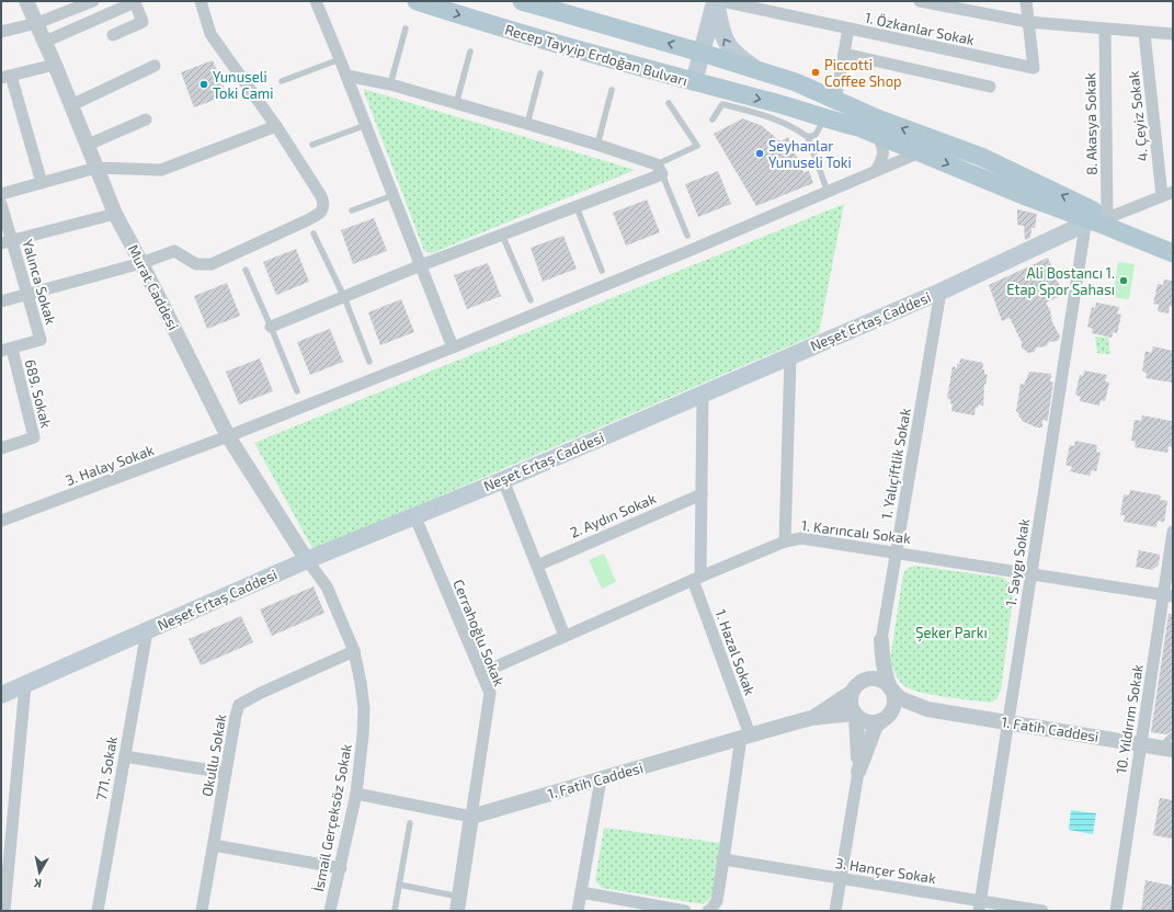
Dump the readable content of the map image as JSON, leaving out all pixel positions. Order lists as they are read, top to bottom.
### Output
{
  "streets": {
    "main road": ["Recep Tayyip Erdoğan Bulvarı", "Neşet Ertaş Caddesi"],
    "street": [
      "1. Özkanlar Sokak",
      "4. Çeyiz Sokak",
      "8. Akasya Sokak",
      "Yalınca Sokak",
      "Murat Caddesi",
      "689. Sokak",
      "1. Yalıçiftlik Sokak",
      "3. Halay Sokak",
      "2. Aydın Sokak",
      "1. Karıncalı Sokak",
      "1. Saygı Sokak",
      "Cerrahoğlu Sokak",
      "1. Hazal Sokak",
      "10. Yıldırım Sokak",
      "1. Fatih Caddesi",
      "Okullu Sokak",
      "771. Sokak",
      "İsmail Gerçeksöz Sokak",
      "3. Hançer Sokak"
    ]
  },
  "crossings": [
    ["Yalınca Sokak", "689. Sokak"],
    ["Murat Caddesi", "Neşet Ertaş Caddesi"],
    ["Murat Caddesi", "3. Halay Sokak"],
    ["Murat Caddesi", "İsmail Gerçeksöz Sokak"],
    ["Neşet Ertaş Caddesi", "1. Yalıçiftlik Sokak"],
    ["Neşet Ertaş Caddesi", "1. Saygı Sokak"],
    ["Neşet Ertaş Caddesi", "Cerrahoğlu Sokak"],
    ["Neşet Ertaş Caddesi", "771. Sokak"],
    ["Neşet Ertaş Caddesi", "İsmail Gerçeksöz Sokak"],
    ["1. Yalıçiftlik Sokak", "1. Karıncalı Sokak"],
    ["1. Karıncalı Sokak", "1. Saygı Sokak"],
    ["1. Karıncalı Sokak", "Cerrahoğlu Sokak"],
    ["1. Karıncalı Sokak", "1. Hazal Sokak"],
    ["1. Karıncalı Sokak", "10. Yıldırım Sokak"],
    ["1. Saygı Sokak", "1. Fatih Caddesi"],
    ["1. Saygı Sokak", "3. Hançer Sokak"],
    ["Cerrahoğlu Sokak", "1. Fatih Caddesi"],
    ["1. Hazal Sokak", "1. Fatih Caddesi"],
    ["10. Yıldırım Sokak", "1. Fatih Caddesi"],
    ["Okullu Sokak", "İsmail Gerçeksöz Sokak"]
  ],
  "parks": ["Şeker Parkı"],
  "places": [
    "Piccotti Coffee Shop",
    "Yunuseli Toki Cami",
    "Seyhanlar Yunuseli Toki",
    "Ali Bostancı 1. Etap Spor Sahası"
  ],
  "north": "bottom"
}
